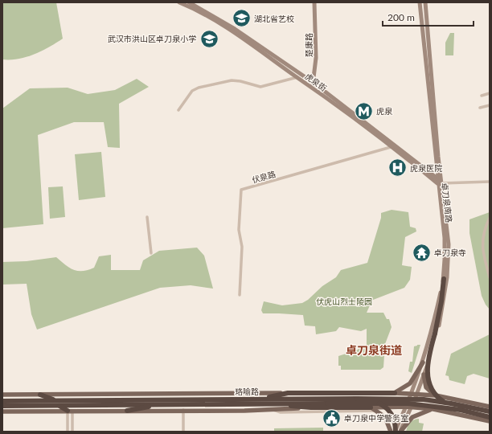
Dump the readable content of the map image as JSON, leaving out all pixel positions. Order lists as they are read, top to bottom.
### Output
{
  "streets": {
    "highway": ["珞喻路"],
    "main road": ["楚康路", "虎泉街", "卓刀泉南路"],
    "street": ["伏泉路"]
  },
  "crossings": [
    ["楚康路", "虎泉街"],
    ["虎泉街", "伏泉路"],
    ["虎泉街", "卓刀泉南路"]
  ],
  "districts": ["卓刀泉街道"],
  "parks": ["伏虎山烈士陵园"],
  "places": {
    "school or university": ["湖北省艺校", "武汉市洪山区卓刀泉小学"],
    "metro station": ["虎泉"],
    "hospital": ["虎泉医院"],
    "temple": ["卓刀泉寺"],
    "public building": ["卓刀泉中学警务室"]
  },
  "scale_bar": "200 m"
}
